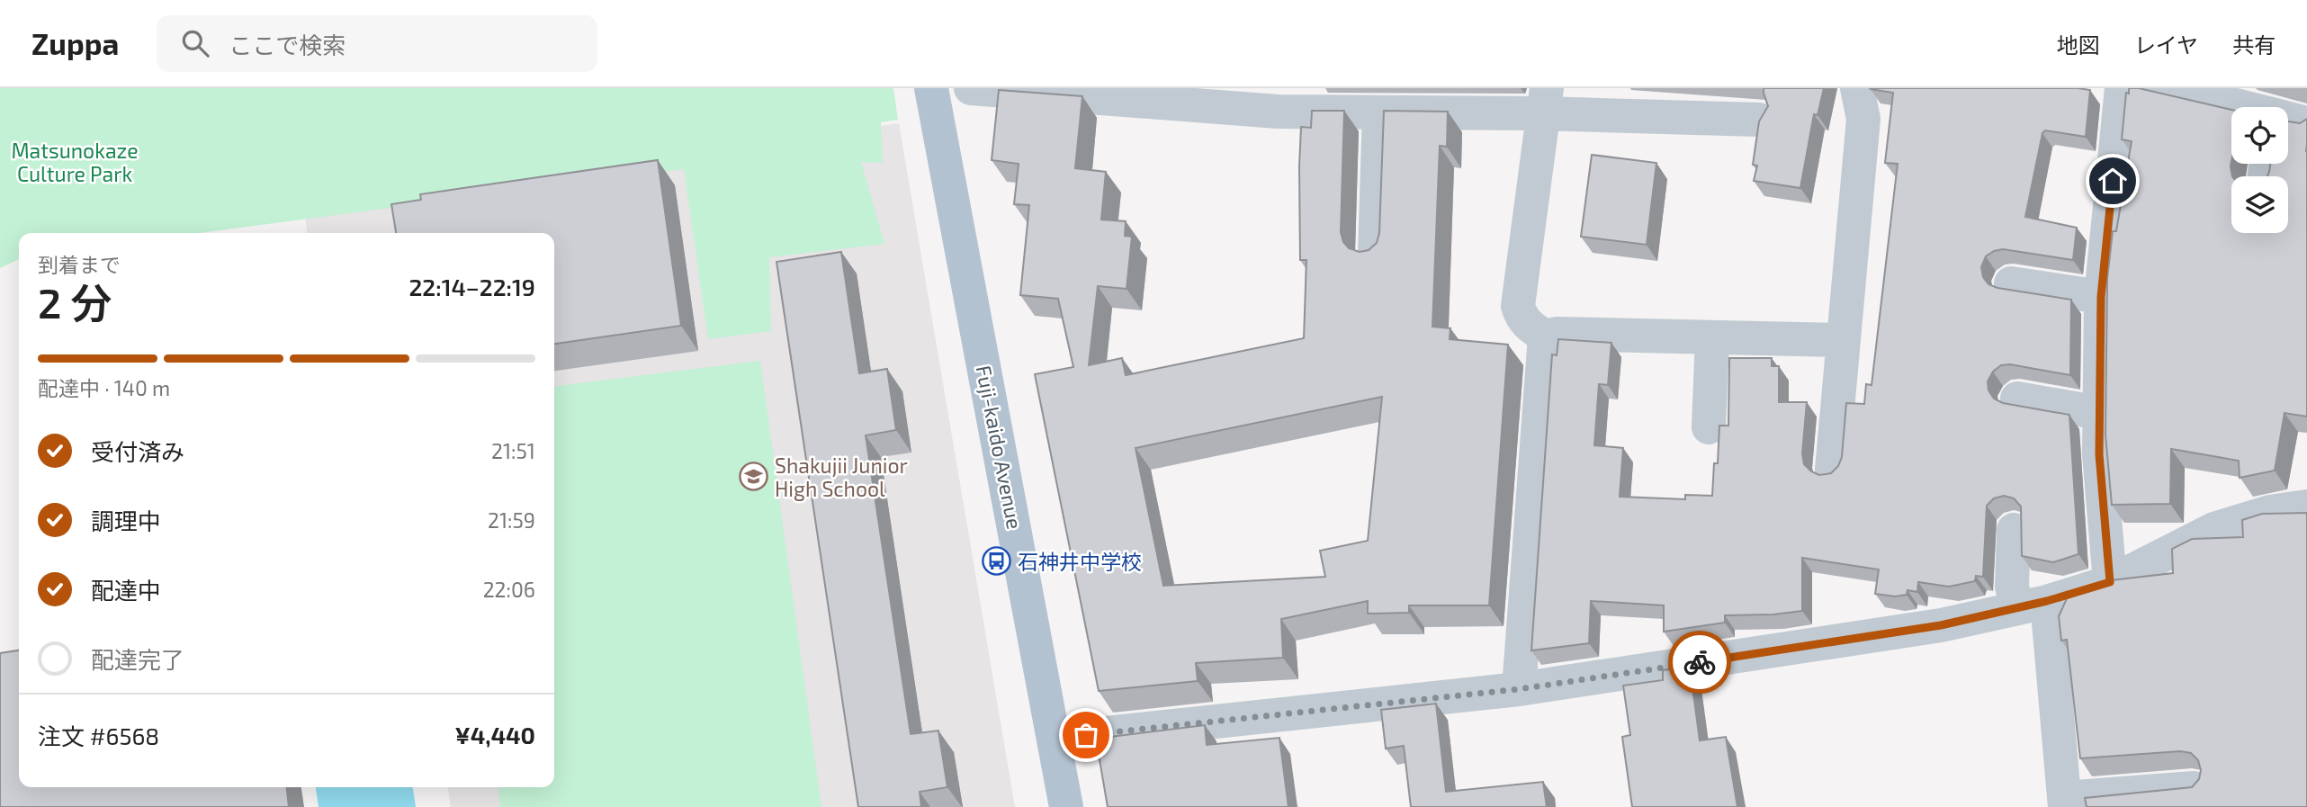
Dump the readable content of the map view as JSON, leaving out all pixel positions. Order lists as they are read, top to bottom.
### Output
{
  "streets": {
    "main road": ["Fuji-kaido Avenue"]
  },
  "parks": ["Matsunokaze Culture Park"],
  "places": {
    "school or university": ["Shakujii Junior High School"],
    "bus stop": ["石神井中学校"]
  },
  "page": {
    "header": "Zuppa",
    "search": "ここで検索",
    "nav": ["地図", "レイヤ", "共有"],
    "heading": ["2 分", "到着まで", "22:14–22:19"],
    "panel": ["注文 #6568", "¥4,440"],
    "bar": "配達中 · 140 m",
    "list": [
      ["受付済み", "21:51"],
      ["調理中", "21:59"],
      ["配達中", "22:06"],
      "配達完了"
    ]
  }
}
